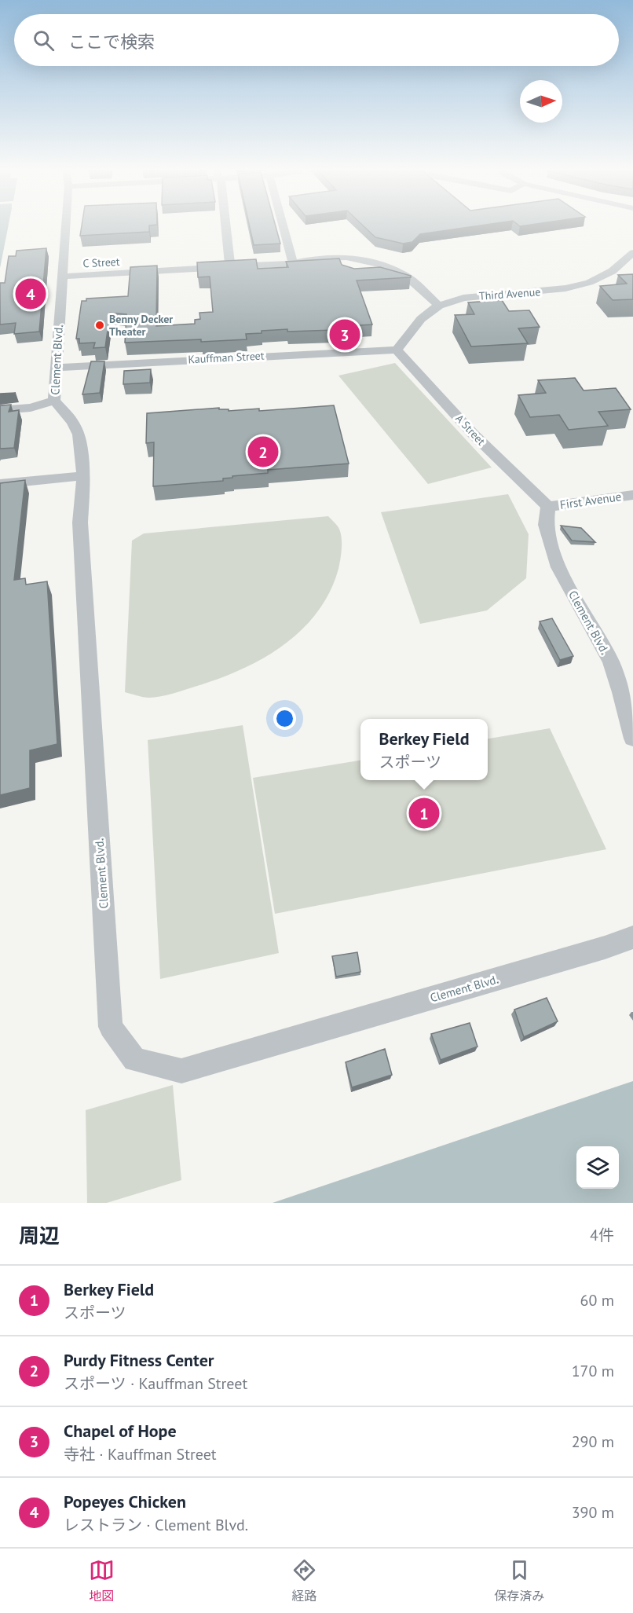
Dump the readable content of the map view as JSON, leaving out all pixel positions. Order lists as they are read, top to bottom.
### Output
{
  "streets": {
    "street": [
      "C Street",
      "Third Avenue",
      "Kauffman Street",
      "Clement Blvd.",
      "A Street",
      "First Avenue"
    ]
  },
  "crossings": [
    ["C Street", "Third Avenue"],
    ["C Street", "Clement Blvd."],
    ["Third Avenue", "Kauffman Street"],
    ["Third Avenue", "A Street"],
    ["Kauffman Street", "Clement Blvd."],
    ["Kauffman Street", "A Street"],
    ["Clement Blvd.", "A Street"],
    ["Clement Blvd.", "First Avenue"],
    ["A Street", "First Avenue"]
  ],
  "places": ["Benny Decker Theater"],
  "north": "right",
  "page": {
    "search": "ここで検索",
    "pins": [
      "4",
      "3",
      "2",
      "1"
    ],
    "popup": ["Berkey Field", "スポーツ"],
    "heading": ["周辺", "4件"],
    "list": [
      {
        "mark": "1",
        "name": "Berkey Field",
        "note": "スポーツ",
        "value": "60 m"
      },
      {
        "mark": "2",
        "name": "Purdy Fitness Center",
        "note": "スポーツ · Kauffman Street",
        "value": "170 m"
      },
      {
        "mark": "3",
        "name": "Chapel of Hope",
        "note": "寺社 · Kauffman Street",
        "value": "290 m"
      },
      {
        "mark": "4",
        "name": "Popeyes Chicken",
        "note": "レストラン · Clement Blvd.",
        "value": "390 m"
      }
    ],
    "nav": ["地図", "経路", "保存済み"]
  }
}
